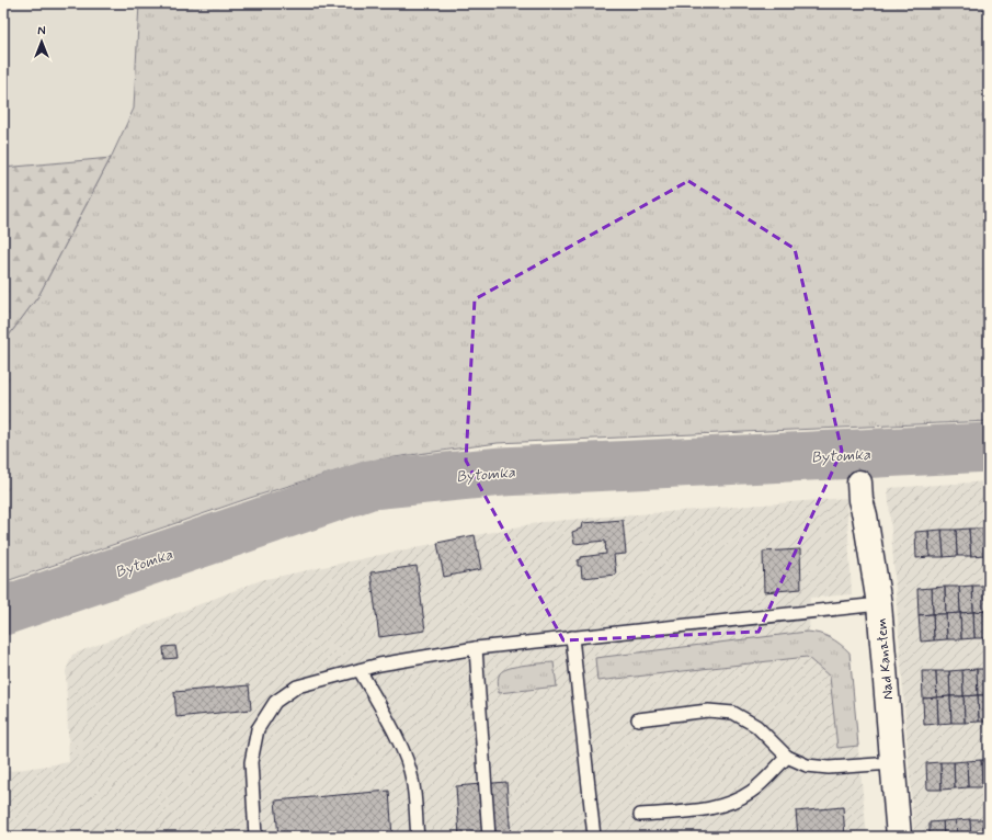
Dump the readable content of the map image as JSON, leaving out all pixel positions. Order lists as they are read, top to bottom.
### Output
{
  "streets": {
    "street": ["Nad Kanałem"]
  },
  "water": ["Bytomka"],
  "north": "top"
}
